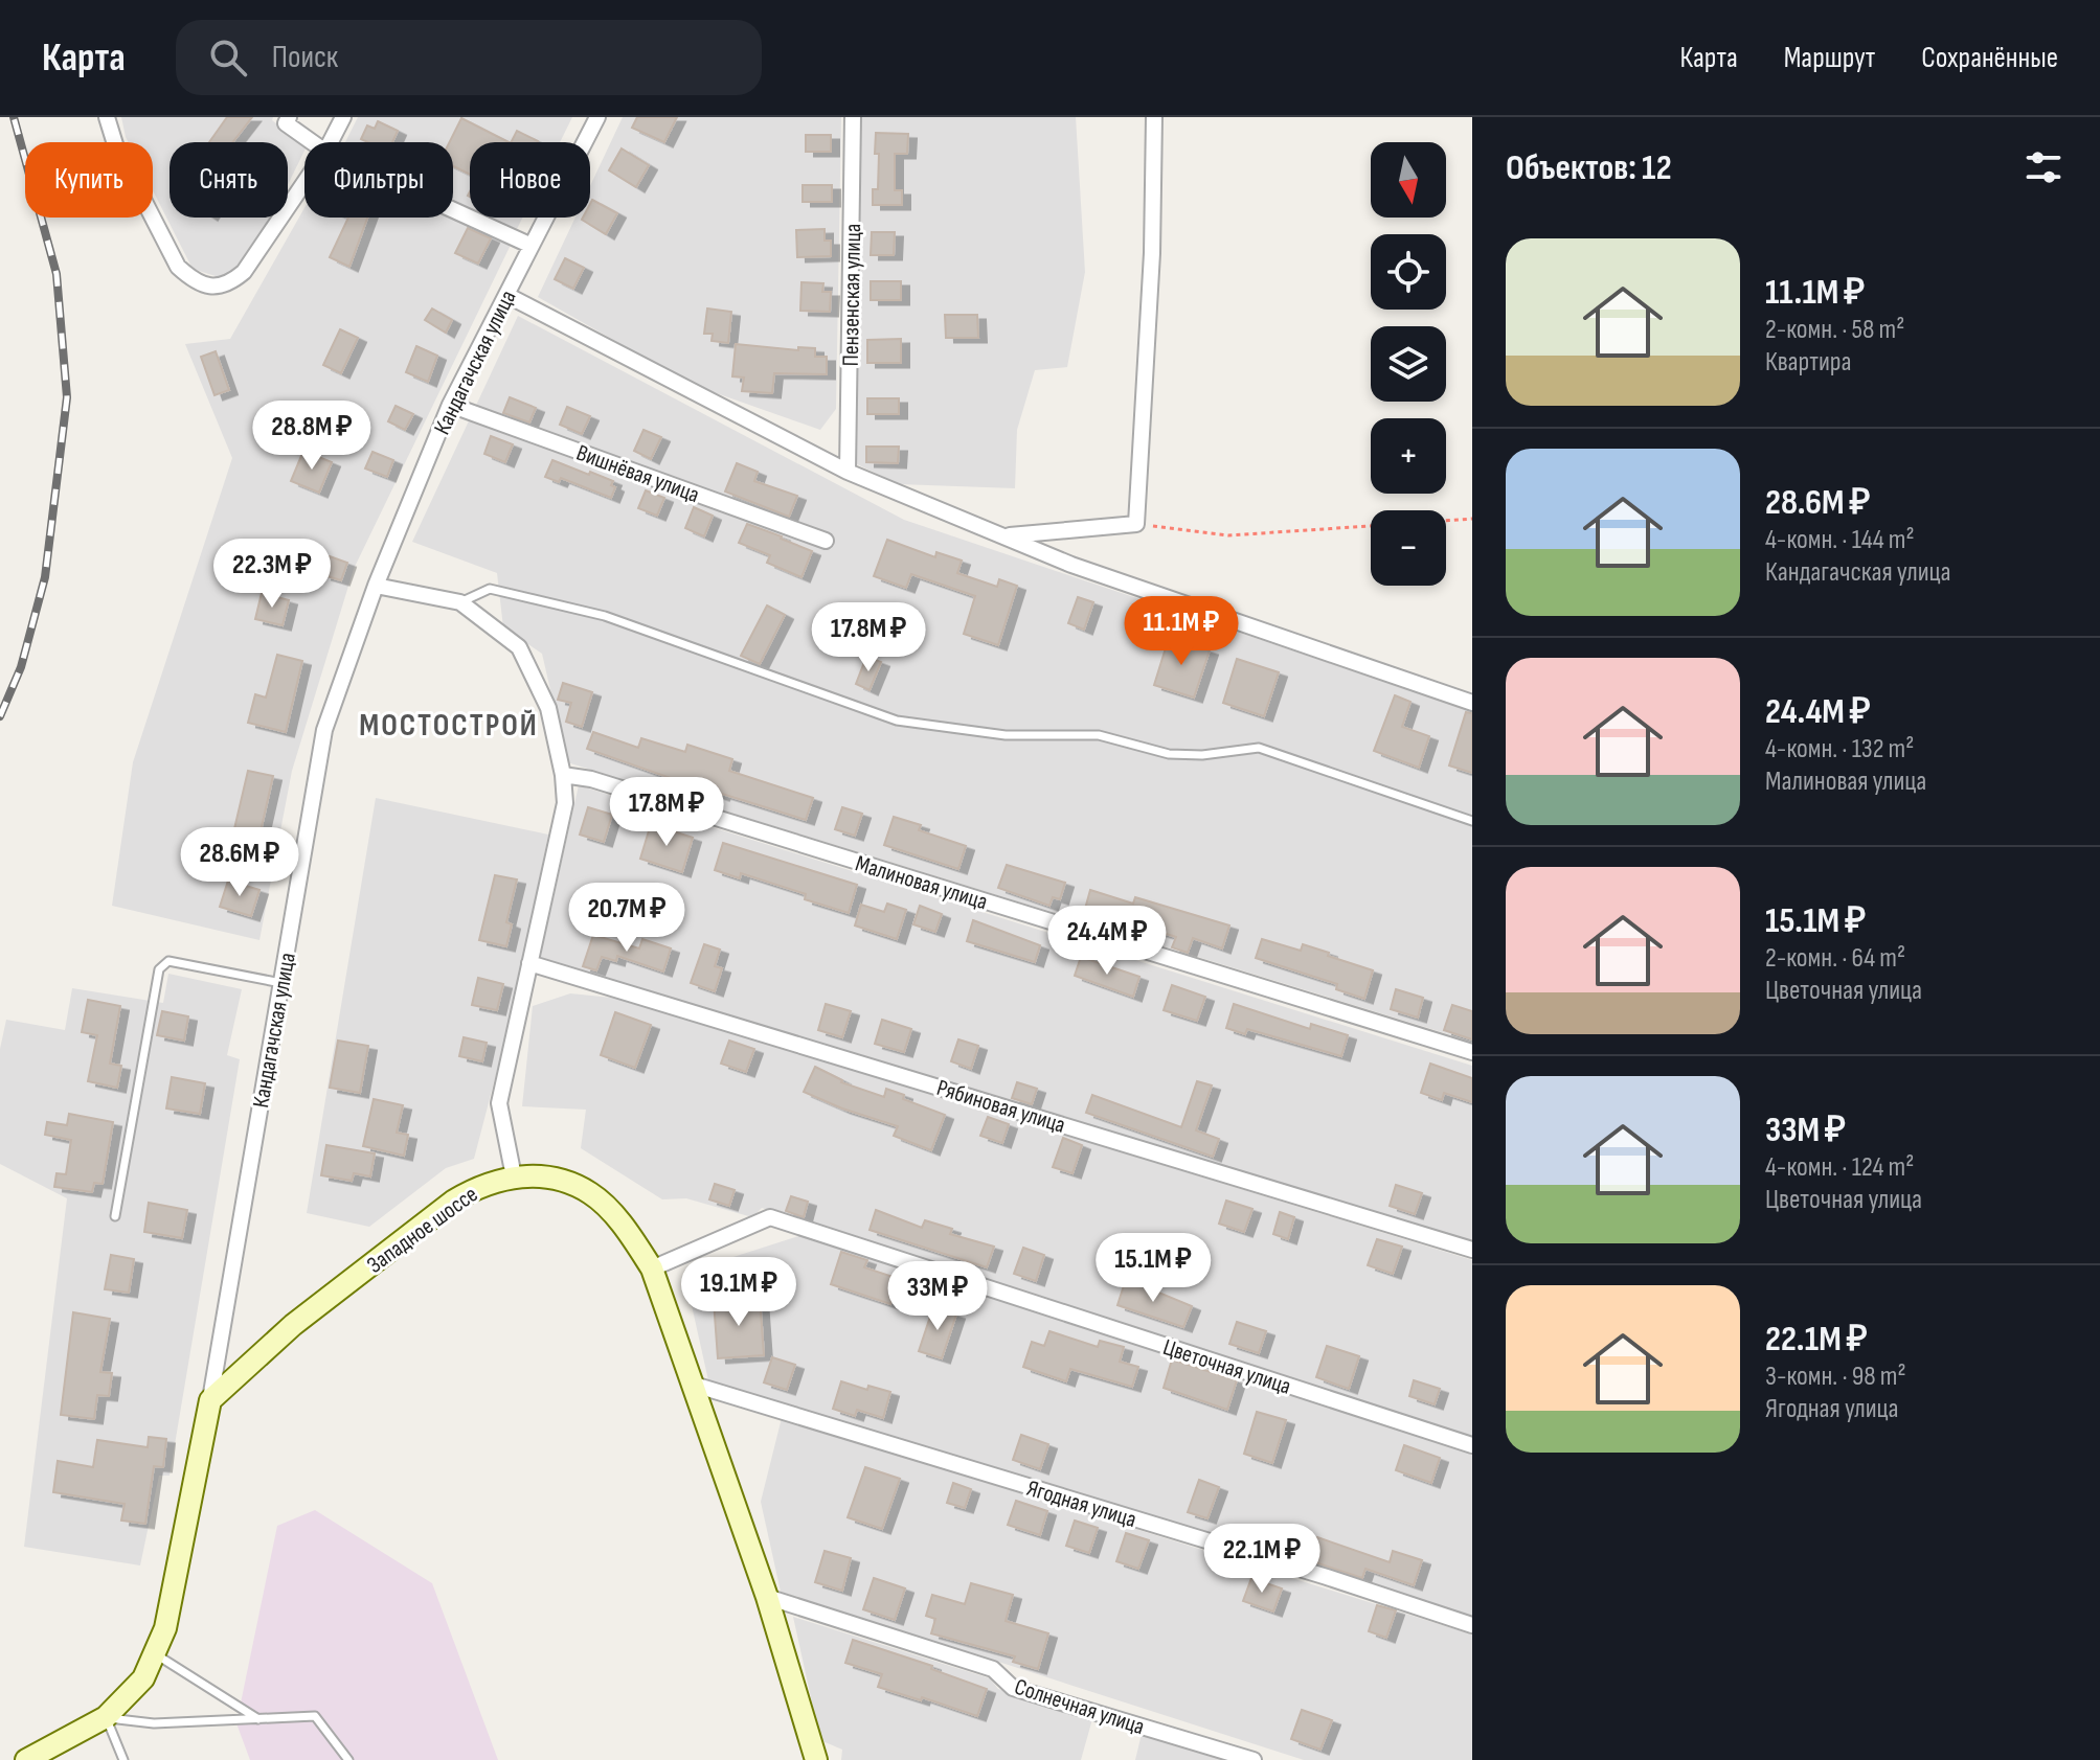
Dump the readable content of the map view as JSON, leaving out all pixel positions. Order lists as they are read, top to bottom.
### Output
{
  "streets": {
    "main road": ["Западное шоссе"],
    "street": [
      "Пензенская улица",
      "Кандагачская улица",
      "Вишнёвая улица",
      "Малиновая улица",
      "Рябиновая улица",
      "Цветочная улица",
      "Ягодная улица",
      "Солнечная улица"
    ]
  },
  "crossings": [
    ["Кандагачская улица", "Вишнёвая улица"],
    ["Кандагачская улица", "Западное шоссе"],
    ["Западное шоссе", "Цветочная улица"],
    ["Западное шоссе", "Ягодная улица"],
    ["Западное шоссе", "Солнечная улица"]
  ],
  "districts": ["МОСТОСТРОЙ"],
  "north": "bottom",
  "page": {
    "header": "Карта",
    "search": "Поиск",
    "nav": ["Карта", "Маршрут", "Сохранённые"],
    "heading": "Объектов: 12",
    "map_buttons": ["+", "−"],
    "chip": [
      "Купить",
      "Снять",
      "Фильтры",
      "Новое"
    ],
    "list": [
      {
        "name": "11.1M ₽",
        "note": "2-комн. · 58 m² · Квартира"
      },
      {
        "name": "28.6M ₽",
        "note": "4-комн. · 144 m² · Кандагачская улица"
      },
      {
        "name": "24.4M ₽",
        "note": "4-комн. · 132 m² · Малиновая улица"
      },
      {
        "name": "15.1M ₽",
        "note": "2-комн. · 64 m² · Цветочная улица"
      },
      {
        "name": "33M ₽",
        "note": "4-комн. · 124 m² · Цветочная улица"
      },
      {
        "name": "22.1M ₽",
        "note": "3-комн. · 98 m² · Ягодная улица"
      }
    ],
    "price": [
      "28.8M ₽",
      "22.3M ₽",
      "11.1M ₽",
      "17.8M ₽",
      "17.8M ₽",
      "28.6M ₽",
      "20.7M ₽",
      "24.4M ₽",
      "15.1M ₽",
      "19.1M ₽",
      "33M ₽",
      "22.1M ₽"
    ]
  }
}
